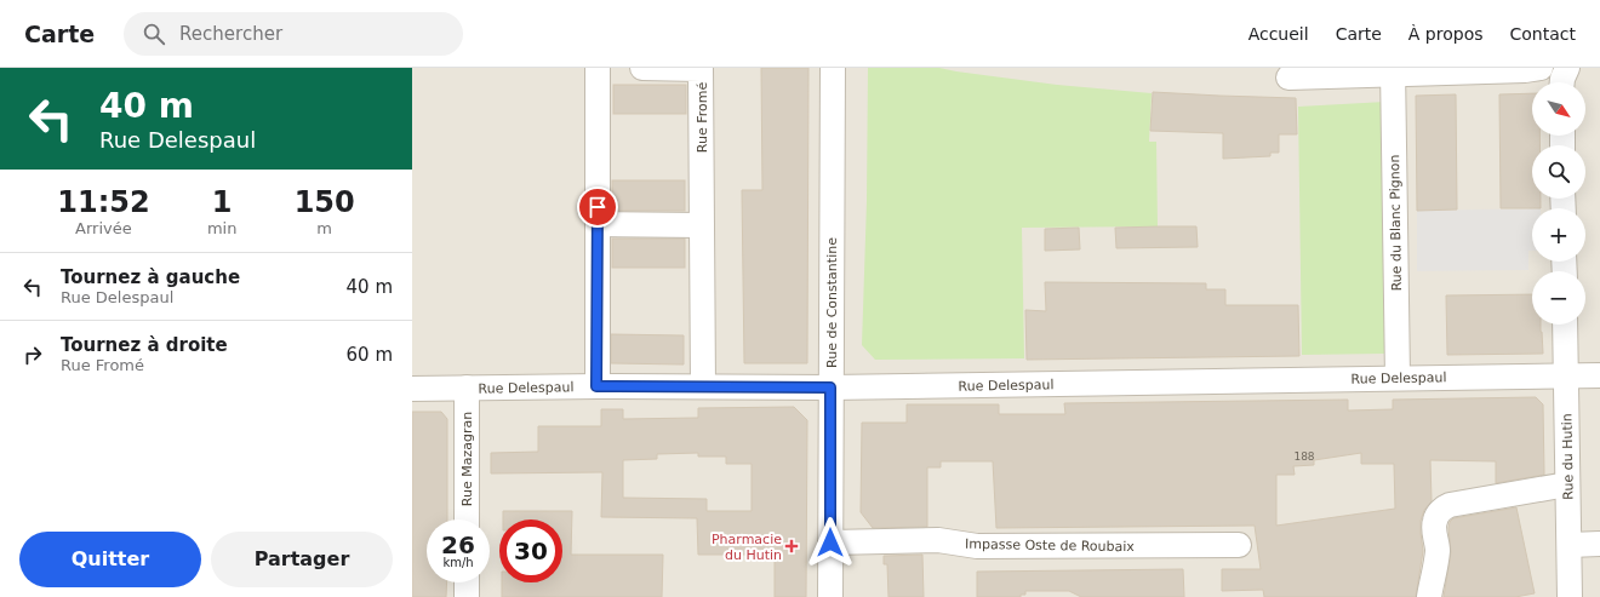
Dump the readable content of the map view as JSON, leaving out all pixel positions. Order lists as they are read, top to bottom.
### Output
{
  "streets": {
    "street": [
      "Rue Fromé",
      "Rue du Blanc Pignon",
      "Rue de Constantine",
      "Rue Delespaul",
      "Rue du Hutin",
      "Rue Mazagran",
      "Impasse Oste de Roubaix"
    ]
  },
  "crossings": [
    ["Rue Fromé", "Rue Delespaul"],
    ["Rue du Blanc Pignon", "Rue Delespaul"],
    ["Rue de Constantine", "Rue Delespaul"],
    ["Rue de Constantine", "Impasse Oste de Roubaix"],
    ["Rue Delespaul", "Rue du Hutin"],
    ["Rue Delespaul", "Rue Mazagran"]
  ],
  "places": {
    "health": ["Pharmacie du Hutin"]
  },
  "house_numbers": ["188"],
  "north": "bottom right",
  "page": {
    "header": "Carte",
    "search": "Rechercher",
    "nav": [
      "Accueil",
      "Carte",
      "À propos",
      "Contact"
    ],
    "turn": ["40 m", "Rue Delespaul"],
    "map_buttons": ["+", "−"],
    "eta": [
      "11:52",
      "Arrivée",
      "1",
      "min",
      "150",
      "m"
    ],
    "list": [
      {
        "name": "Tournez à gauche",
        "note": "Rue Delespaul",
        "value": "40 m"
      },
      {
        "name": "Tournez à droite",
        "note": "Rue Fromé",
        "value": "60 m"
      }
    ],
    "speed": "26 km/h",
    "limit": "30",
    "buttons": ["Quitter", "Partager"]
  }
}
